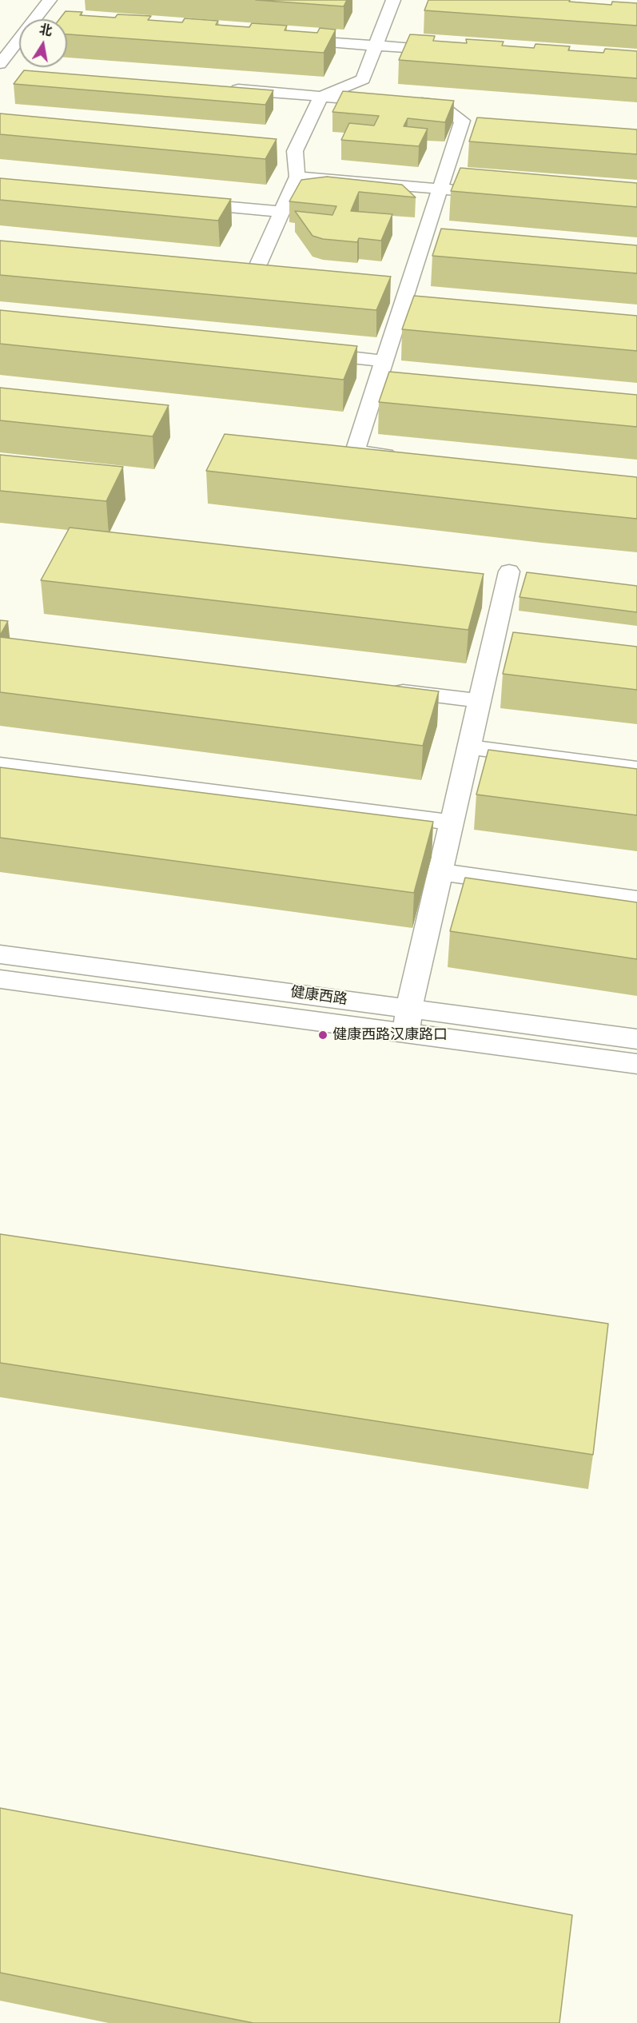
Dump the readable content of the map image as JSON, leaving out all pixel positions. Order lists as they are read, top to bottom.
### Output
{
  "streets": {
    "street": ["健康西路"]
  },
  "places": ["健康西路汉康路口"],
  "north": "top"
}
